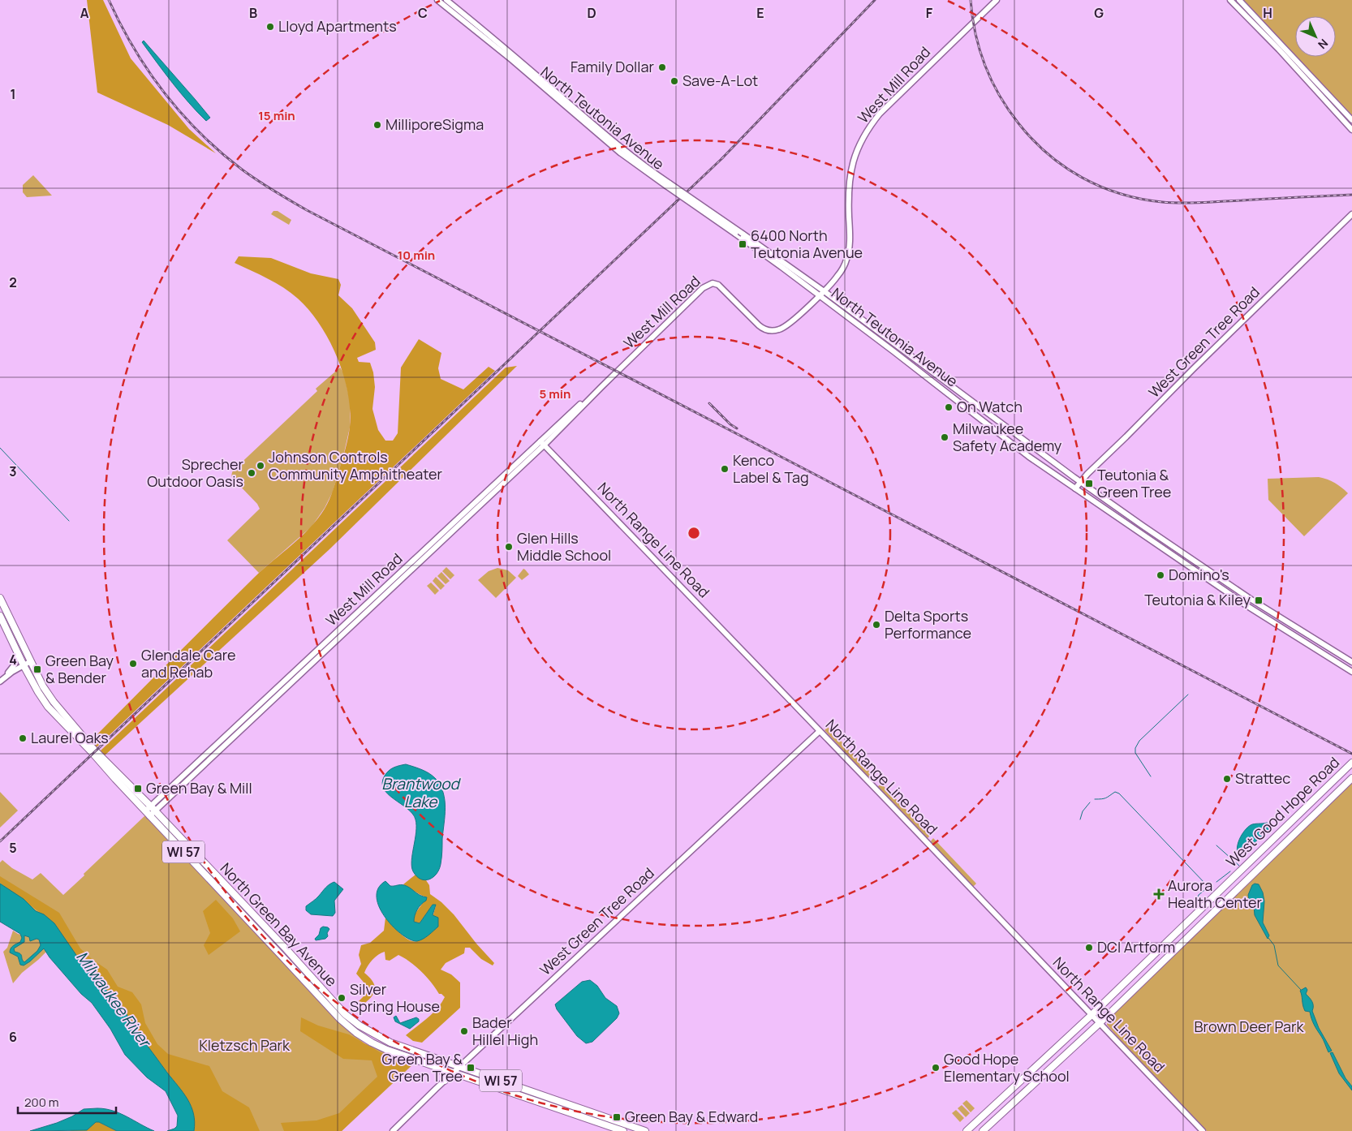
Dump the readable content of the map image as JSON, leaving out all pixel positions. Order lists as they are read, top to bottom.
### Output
{
  "streets": {
    "main road": [
      "West Mill Road",
      "North Teutonia Avenue",
      "West Green Tree Road",
      "North Range Line Road",
      "West Good Hope Road",
      "WI 57",
      "North Green Bay Avenue"
    ]
  },
  "crossings": [
    ["West Mill Road", "North Teutonia Avenue"],
    ["West Mill Road", "North Range Line Road"],
    ["West Mill Road", "North Green Bay Avenue"],
    ["North Teutonia Avenue", "West Green Tree Road"],
    ["West Green Tree Road", "North Range Line Road"],
    ["West Green Tree Road", "North Green Bay Avenue"],
    ["North Range Line Road", "West Good Hope Road"]
  ],
  "water": ["Brantwood Lake", "Milwaukee River"],
  "parks": ["Brown Deer Park", "Kletzsch Park"],
  "places": {
    "other": [
      "Lloyd Apartments",
      "Family Dollar",
      "Save-A-Lot",
      "MilliporeSigma",
      "On Watch",
      "Milwaukee Safety Academy",
      "Johnson Controls Community Amphitheater",
      "Kenco Label & Tag",
      "Sprecher Outdoor Oasis",
      "Glen Hills Middle School",
      "Domino's",
      "Delta Sports Performance",
      "Glendale Care and Rehab",
      "Laurel Oaks",
      "Strattec",
      "DCI Artform",
      "Silver Spring House",
      "Bader Hillel High",
      "Good Hope Elementary School"
    ],
    "transit": [
      "6400 North Teutonia Avenue",
      "Teutonia & Green Tree",
      "Teutonia & Kiley",
      "Green Bay & Bender",
      "Green Bay & Mill",
      "Green Bay & Green Tree",
      "Green Bay & Edward"
    ],
    "health": ["Aurora Health Center"]
  },
  "scale_bar": "200 m",
  "north": "bottom right",
  "grid": {
    "columns": [
      "A",
      "B",
      "C",
      "D",
      "E",
      "F",
      "G",
      "H"
    ],
    "rows": [
      "1",
      "2",
      "3",
      "4",
      "5",
      "6"
    ]
  },
  "rings": ["15 min", "10 min", "5 min"]
}
